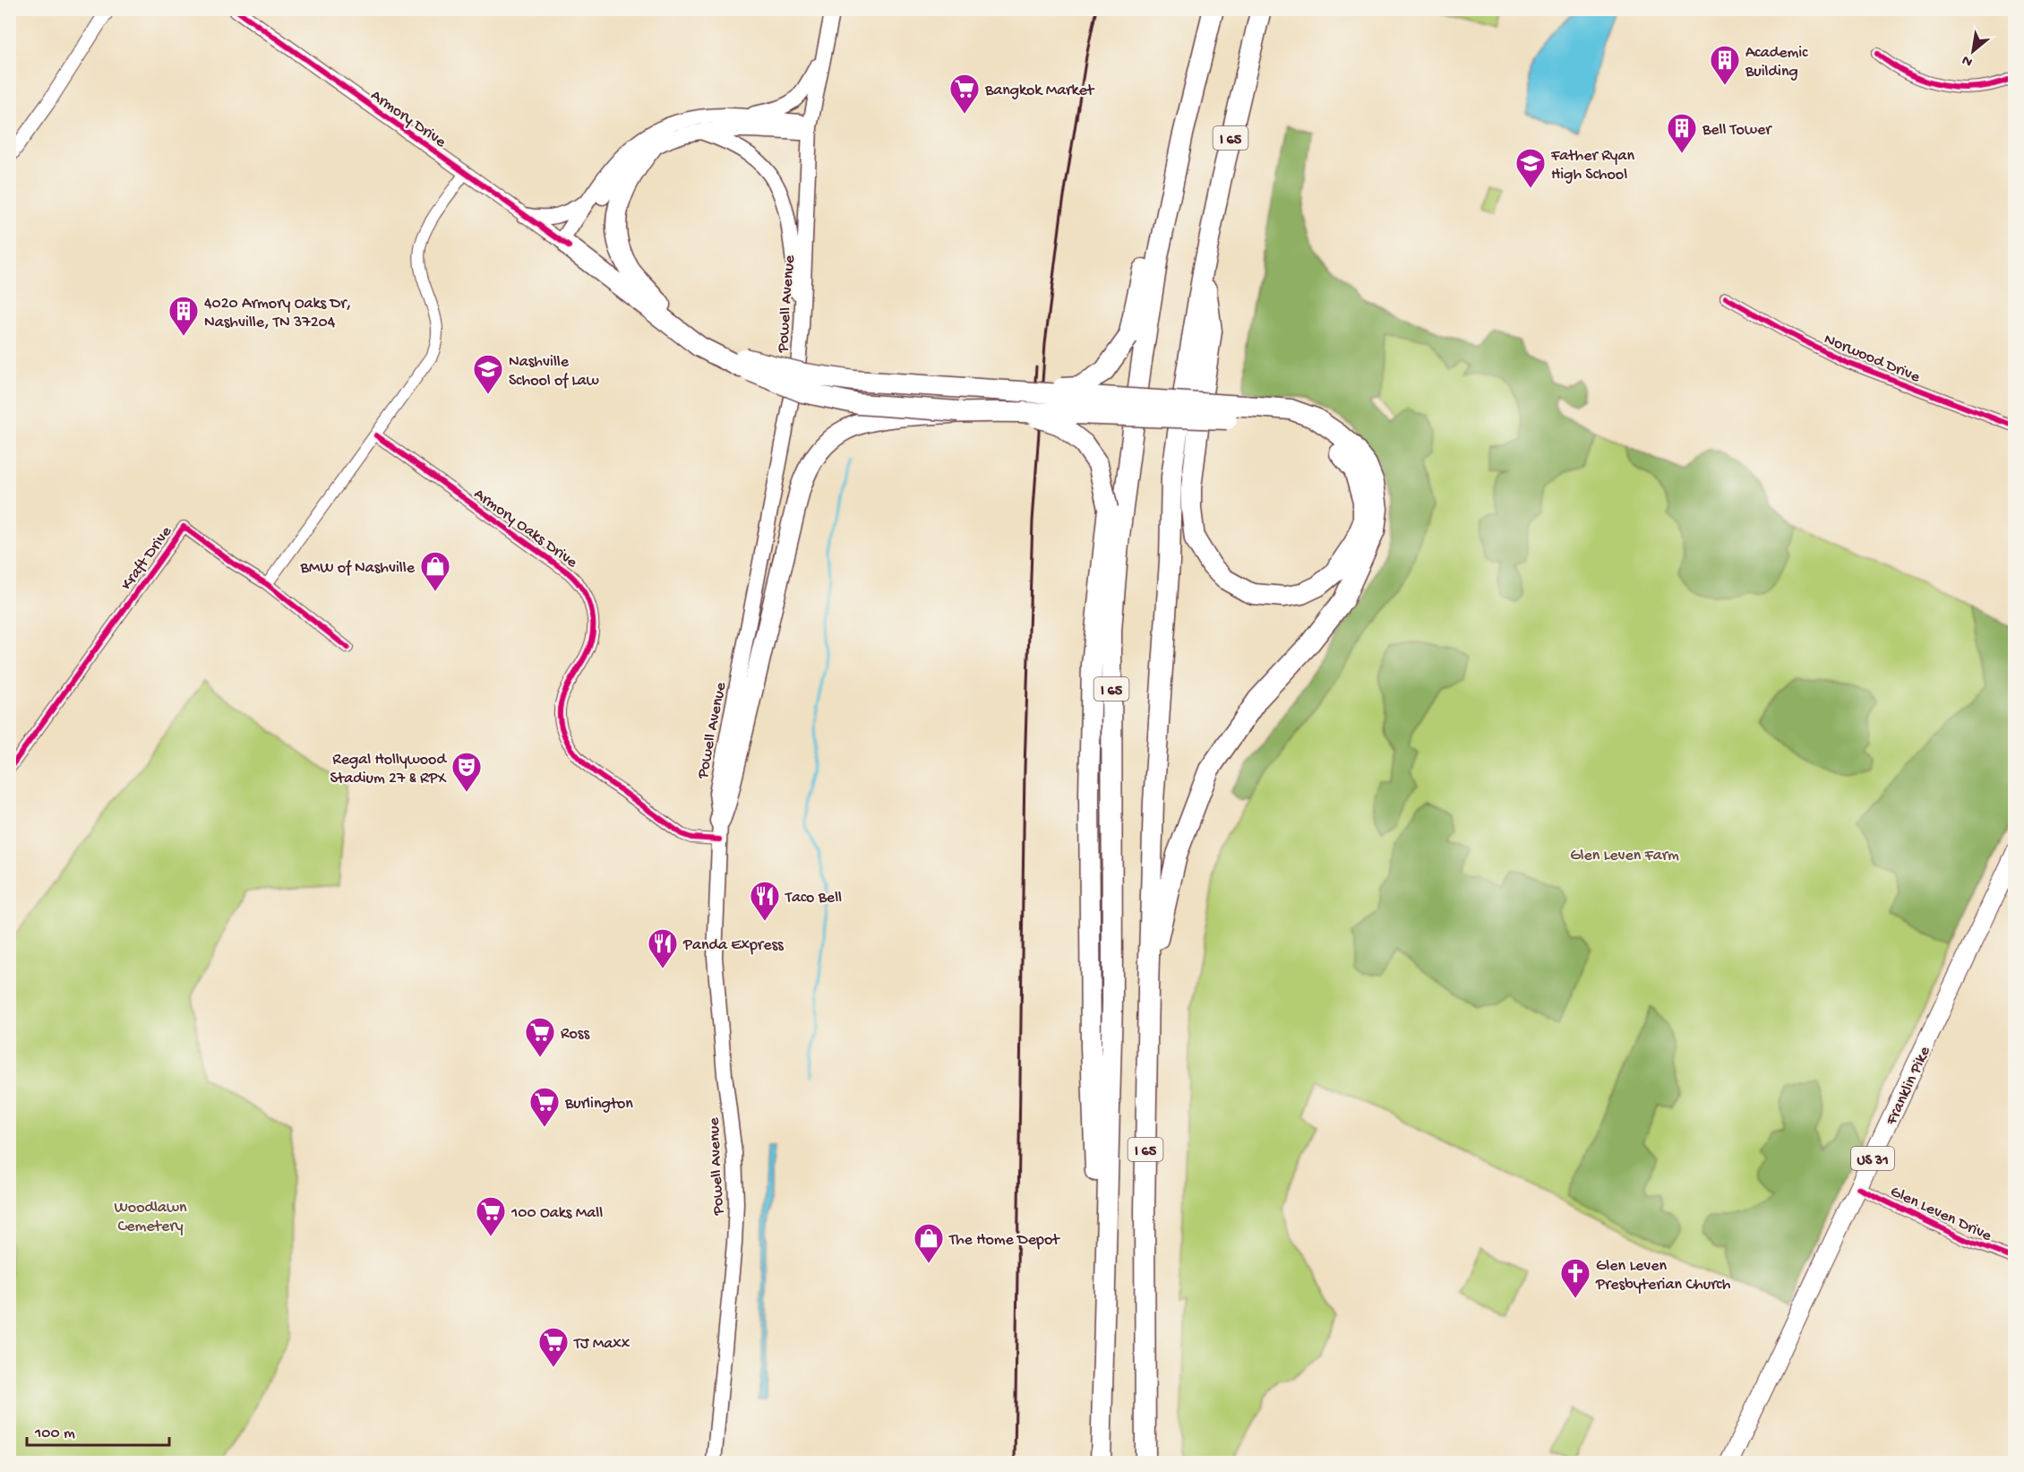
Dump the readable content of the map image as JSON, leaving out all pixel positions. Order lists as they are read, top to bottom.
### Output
{
  "streets": {
    "highway": ["I 65"],
    "main road": ["Powell Avenue", "Franklin Pike", "US 31"],
    "street": [
      "Armory Drive",
      "Norwood Drive",
      "Armory Oaks Drive",
      "Kraft Drive",
      "Glen Leven Drive"
    ]
  },
  "crossings": [
    ["Powell Avenue", "Armory Oaks Drive"],
    ["Franklin Pike", "Glen Leven Drive"]
  ],
  "parks": ["Glen Leven Farm", "Woodlawn Cemetery"],
  "places": {
    "building": ["Academic Building", "Bell Tower", "4020 Armory Oaks Dr, Nashville, TN 37204"],
    "supermarket": [
      "Bangkok Market",
      "Ross",
      "Burlington",
      "100 Oaks Mall",
      "TJ Maxx"
    ],
    "school or university": ["Father Ryan High School", "Nashville School of Law"],
    "shop": ["BMW of Nashville", "The Home Depot"],
    "theatre": ["Regal Hollywood Stadium 27 & RPX"],
    "restaurant": ["Taco Bell", "Panda Express"],
    "church": ["Glen Leven Presbyterian Church"]
  },
  "scale_bar": "100 m",
  "north": "bottom left"
}
